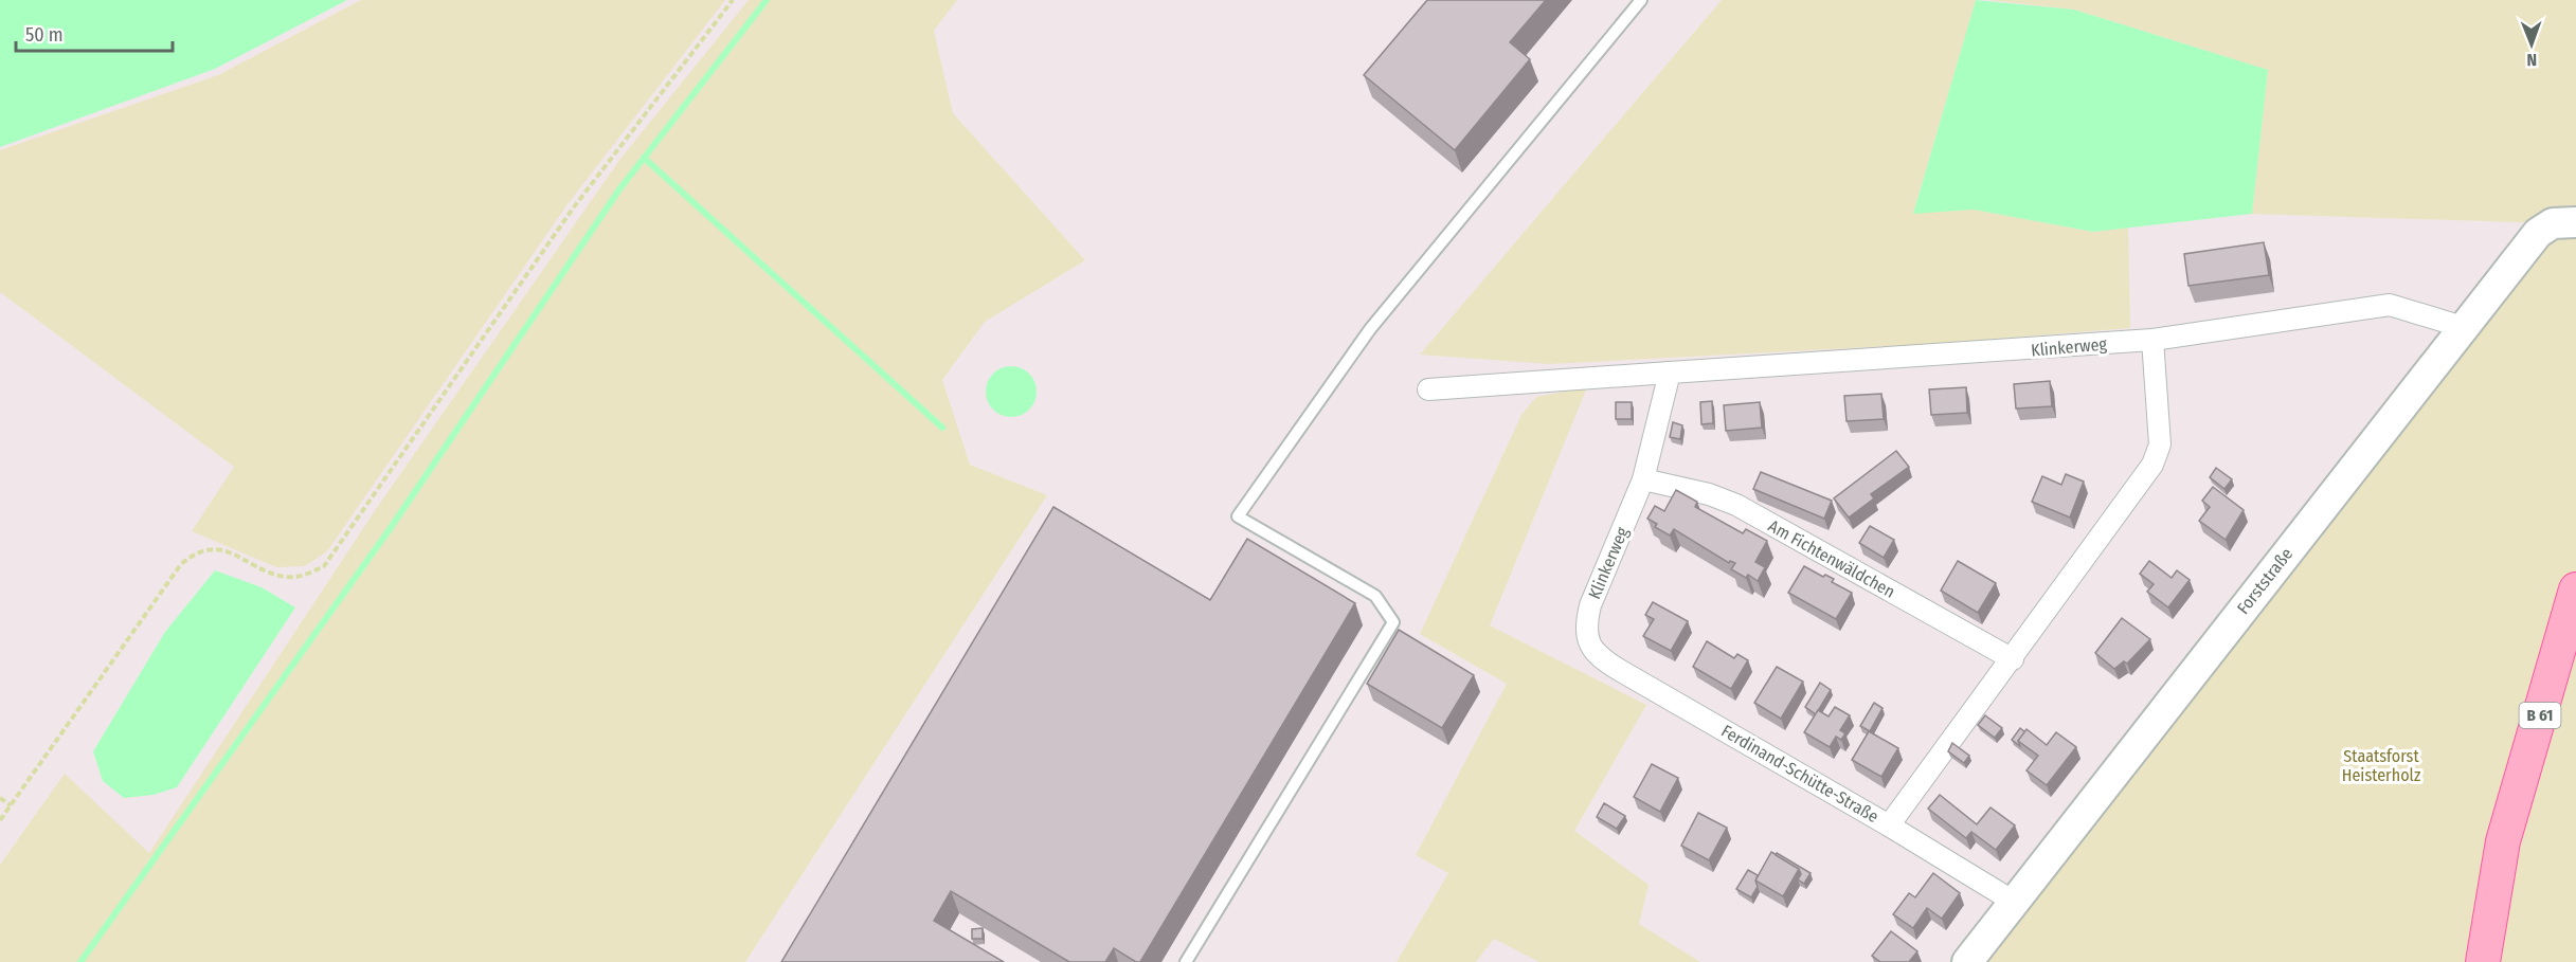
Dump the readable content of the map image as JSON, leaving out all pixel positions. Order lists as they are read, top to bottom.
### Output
{
  "streets": {
    "main road": ["B 61"],
    "street": [
      "Klinkerweg",
      "Am Fichtenwäldchen",
      "Forststraße",
      "Ferdinand-Schütte-Straße"
    ]
  },
  "crossings": [
    ["Klinkerweg", "Am Fichtenwäldchen"],
    ["Klinkerweg", "Forststraße"],
    ["Klinkerweg", "Ferdinand-Schütte-Straße"],
    ["Forststraße", "Ferdinand-Schütte-Straße"]
  ],
  "parks": ["Staatsforst Heisterholz"],
  "scale_bar": "50 m",
  "north": "bottom"
}
